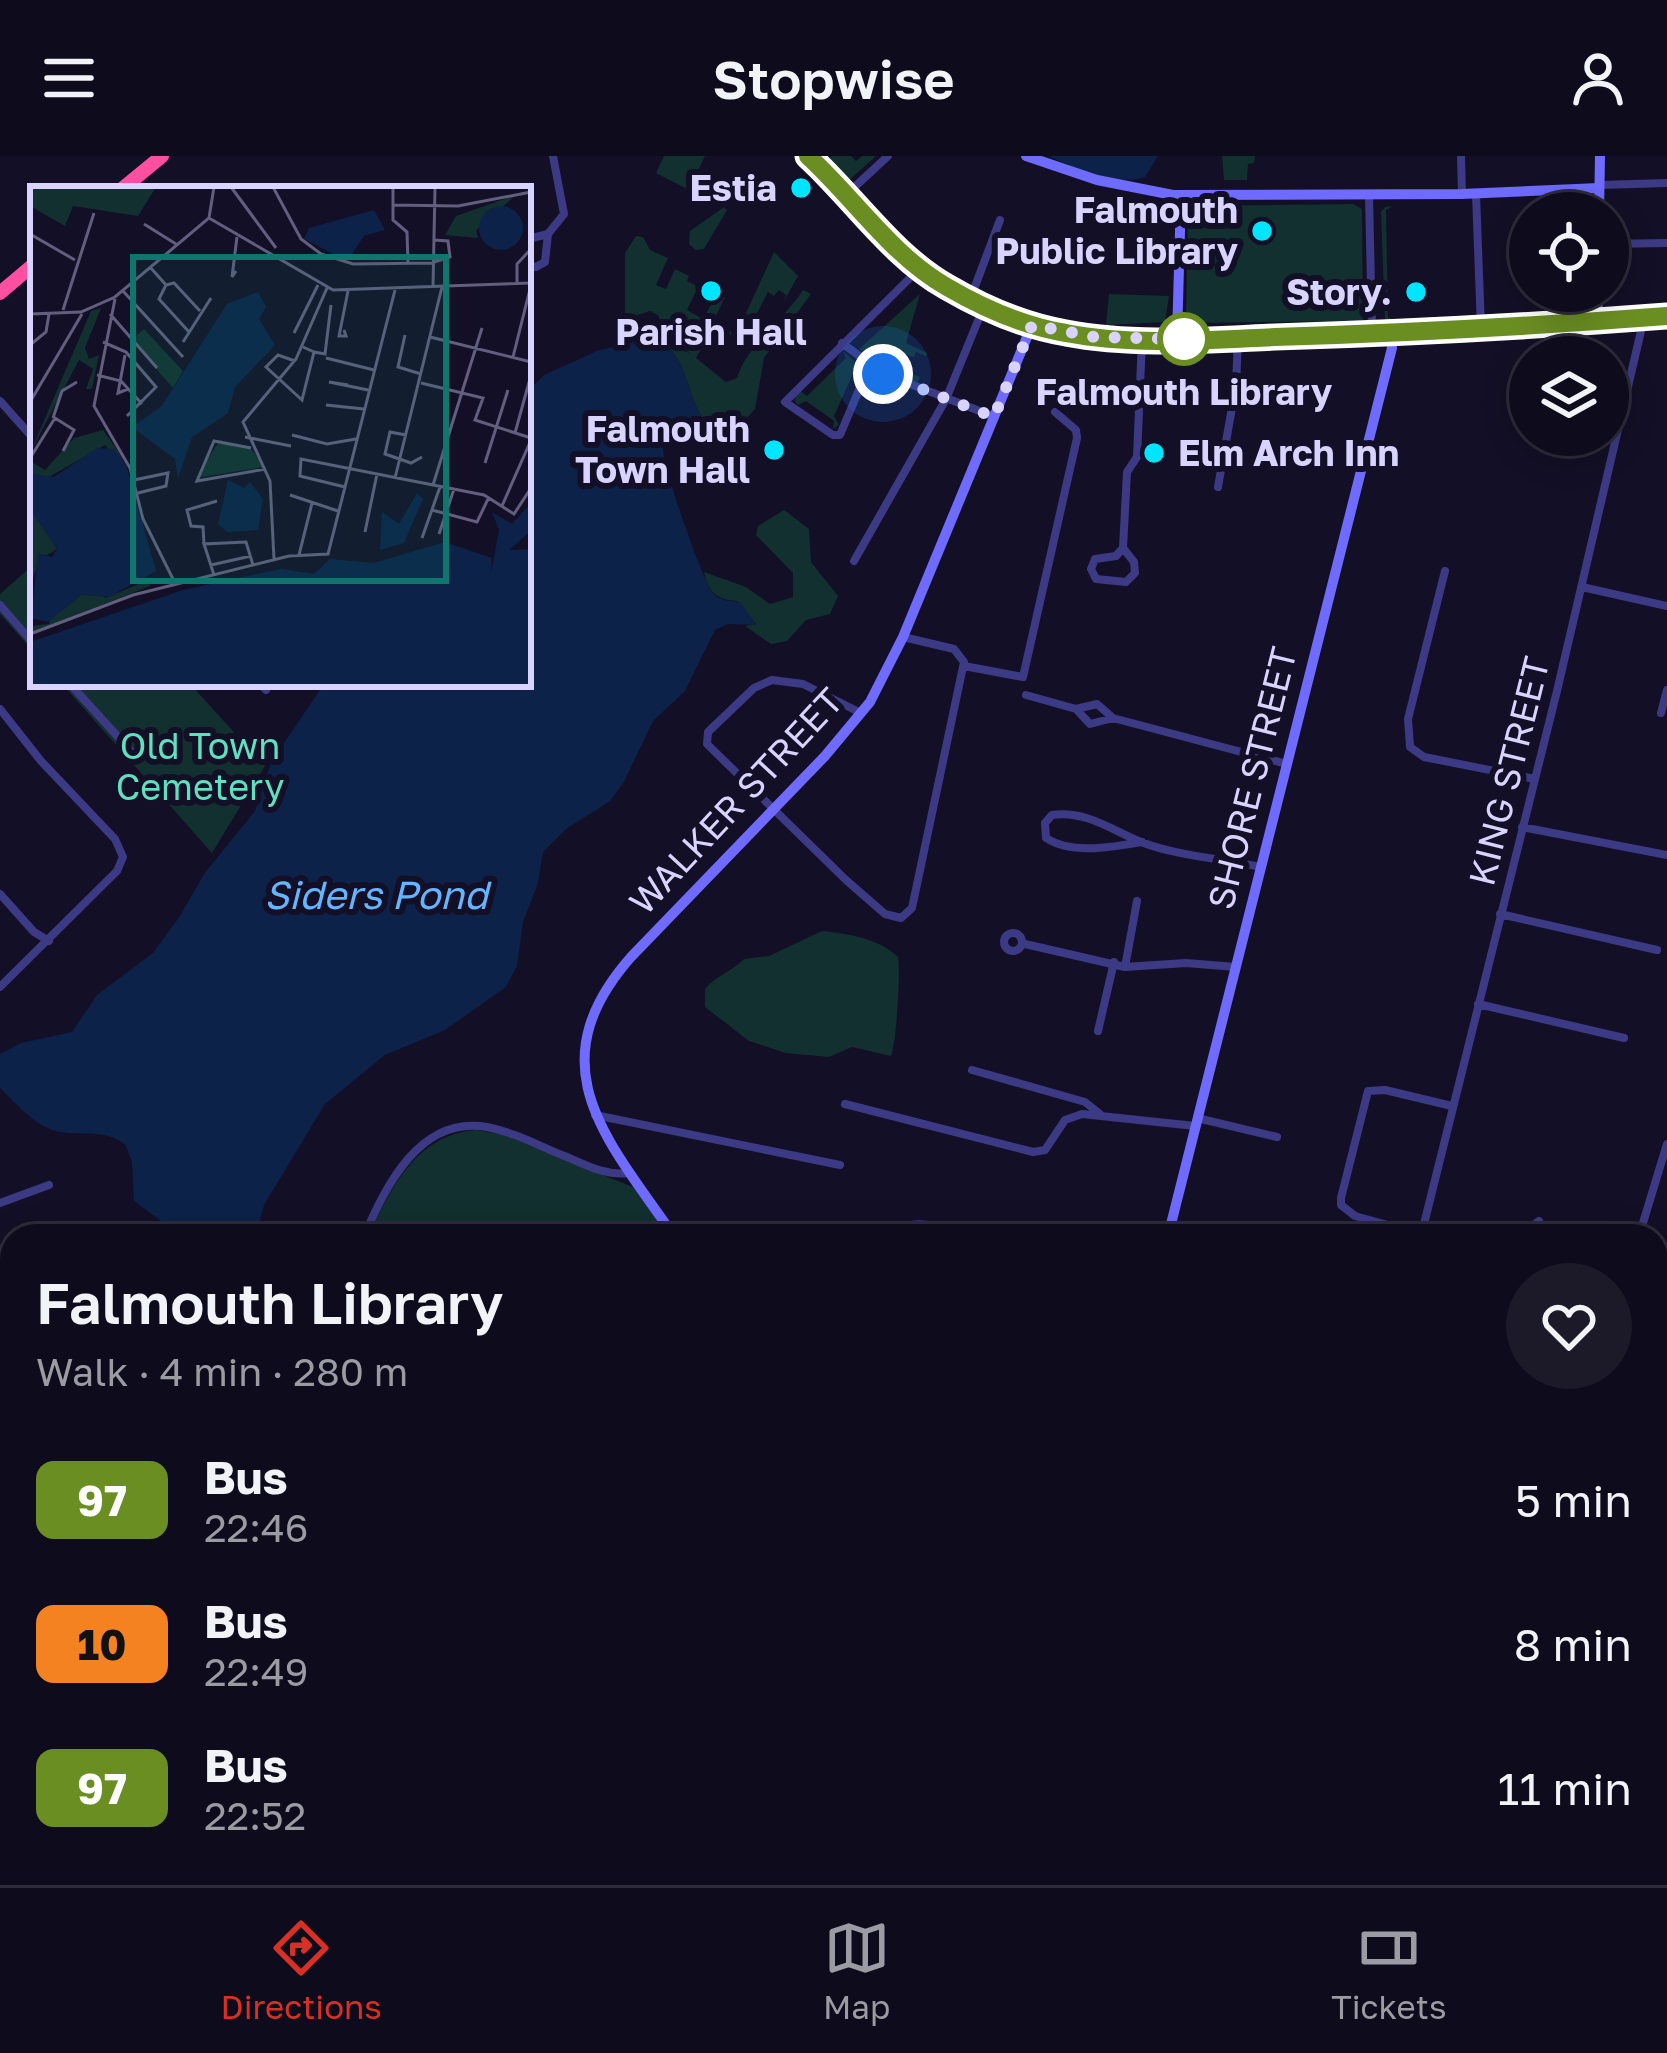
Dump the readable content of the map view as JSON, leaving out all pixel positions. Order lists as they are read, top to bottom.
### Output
{
  "streets": {
    "street": ["KING STREET", "SHORE STREET", "WALKER STREET"]
  },
  "water": ["Siders Pond"],
  "parks": ["Old Town Cemetery"],
  "places": [
    "Estia",
    "Falmouth Public Library",
    "Parish Hall",
    "Story.",
    "Falmouth Library",
    "Falmouth Town Hall",
    "Elm Arch Inn"
  ],
  "lines": ["bus line 97"],
  "page": {
    "header": "Stopwise",
    "heading": ["Falmouth Library", "Walk · 4 min · 280 m"],
    "list": [
      {
        "mark": "97",
        "name": "Bus",
        "note": "22:46",
        "value": "5 min"
      },
      {
        "mark": "10",
        "name": "Bus",
        "note": "22:49",
        "value": "8 min"
      },
      {
        "mark": "97",
        "name": "Bus",
        "note": "22:52",
        "value": "11 min"
      }
    ],
    "tabs": ["Directions", "Map", "Tickets"]
  }
}
